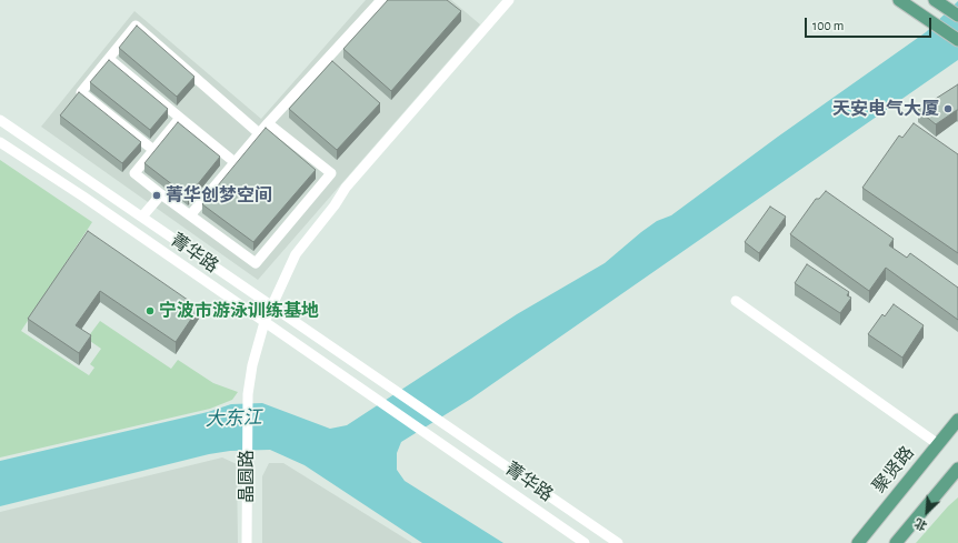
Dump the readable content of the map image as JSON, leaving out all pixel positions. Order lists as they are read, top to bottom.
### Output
{
  "streets": {
    "main road": ["聚贤路"],
    "street": ["菁华路", "晶圆路"]
  },
  "crossings": [
    ["菁华路", "晶圆路"]
  ],
  "water": ["大东江"],
  "places": ["天安电气大厦", "菁华创梦空间", "宁波市游泳训练基地"],
  "scale_bar": "100 m",
  "north": "bottom left"
}
